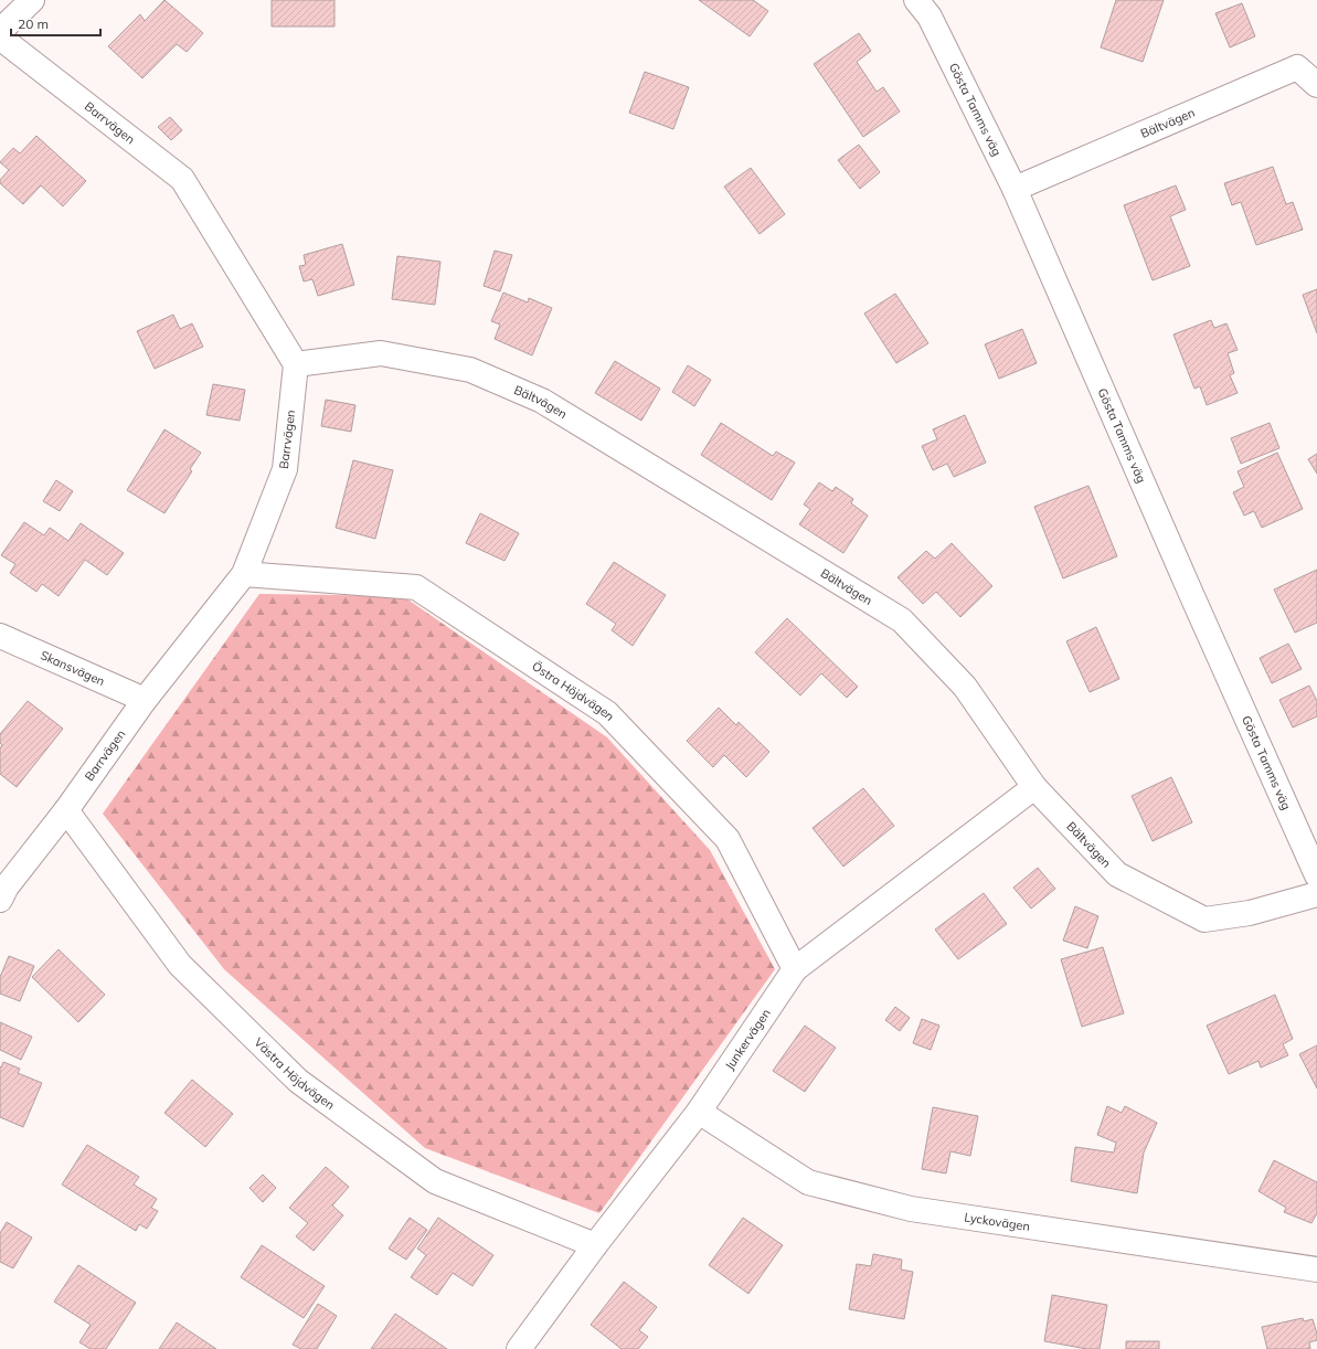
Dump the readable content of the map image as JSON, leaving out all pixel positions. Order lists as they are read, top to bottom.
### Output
{
  "streets": {
    "street": [
      "Gösta Tamms väg",
      "Barrvägen",
      "Bältvägen",
      "Skansvägen",
      "Östra Höjdvägen",
      "Junkervägen",
      "Västra Höjdvägen",
      "Lyckovägen"
    ]
  },
  "crossings": [
    ["Gösta Tamms väg", "Bältvägen"],
    ["Barrvägen", "Bältvägen"],
    ["Barrvägen", "Skansvägen"],
    ["Barrvägen", "Östra Höjdvägen"],
    ["Barrvägen", "Västra Höjdvägen"],
    ["Bältvägen", "Junkervägen"],
    ["Östra Höjdvägen", "Junkervägen"],
    ["Junkervägen", "Västra Höjdvägen"],
    ["Junkervägen", "Lyckovägen"]
  ],
  "scale_bar": "20 m"
}
